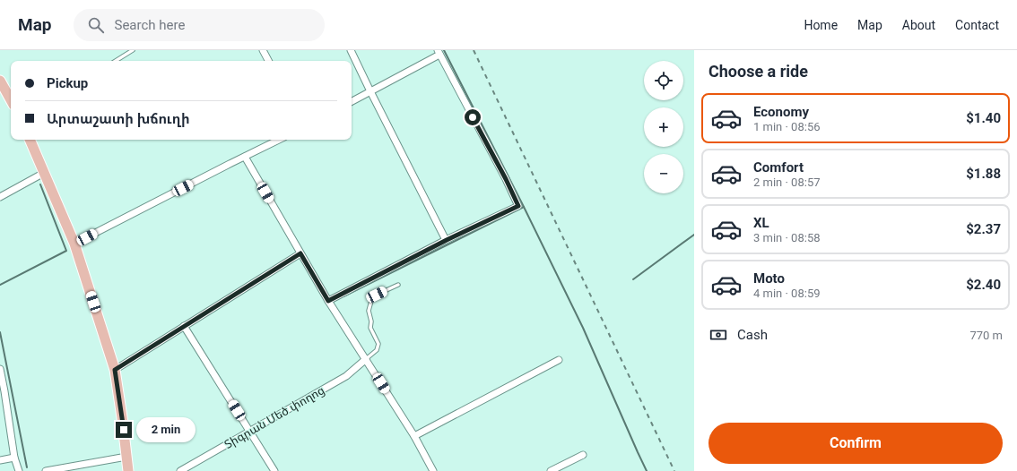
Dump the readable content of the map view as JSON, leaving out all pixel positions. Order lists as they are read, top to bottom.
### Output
{
  "streets": {
    "street": ["Տիգրան Մեծ փողոց"]
  },
  "page": {
    "header": "Map",
    "search": "Search here",
    "nav": [
      "Home",
      "Map",
      "About",
      "Contact"
    ],
    "heading": "Choose a ride",
    "map_buttons": ["+", "−"],
    "banner": ["Pickup", "Արտաշատի խճուղի"],
    "list": [
      {
        "name": "Economy",
        "note": "1 min · 08:56",
        "value": "$1.40"
      },
      {
        "name": "Comfort",
        "note": "2 min · 08:57",
        "value": "$1.88"
      },
      {
        "name": "XL",
        "note": "3 min · 08:58",
        "value": "$2.37"
      },
      {
        "name": "Moto",
        "note": "4 min · 08:59",
        "value": "$2.40"
      }
    ],
    "pay": ["Cash", "770 m"],
    "buttons": "Confirm",
    "bubble": "2 min"
  }
}
